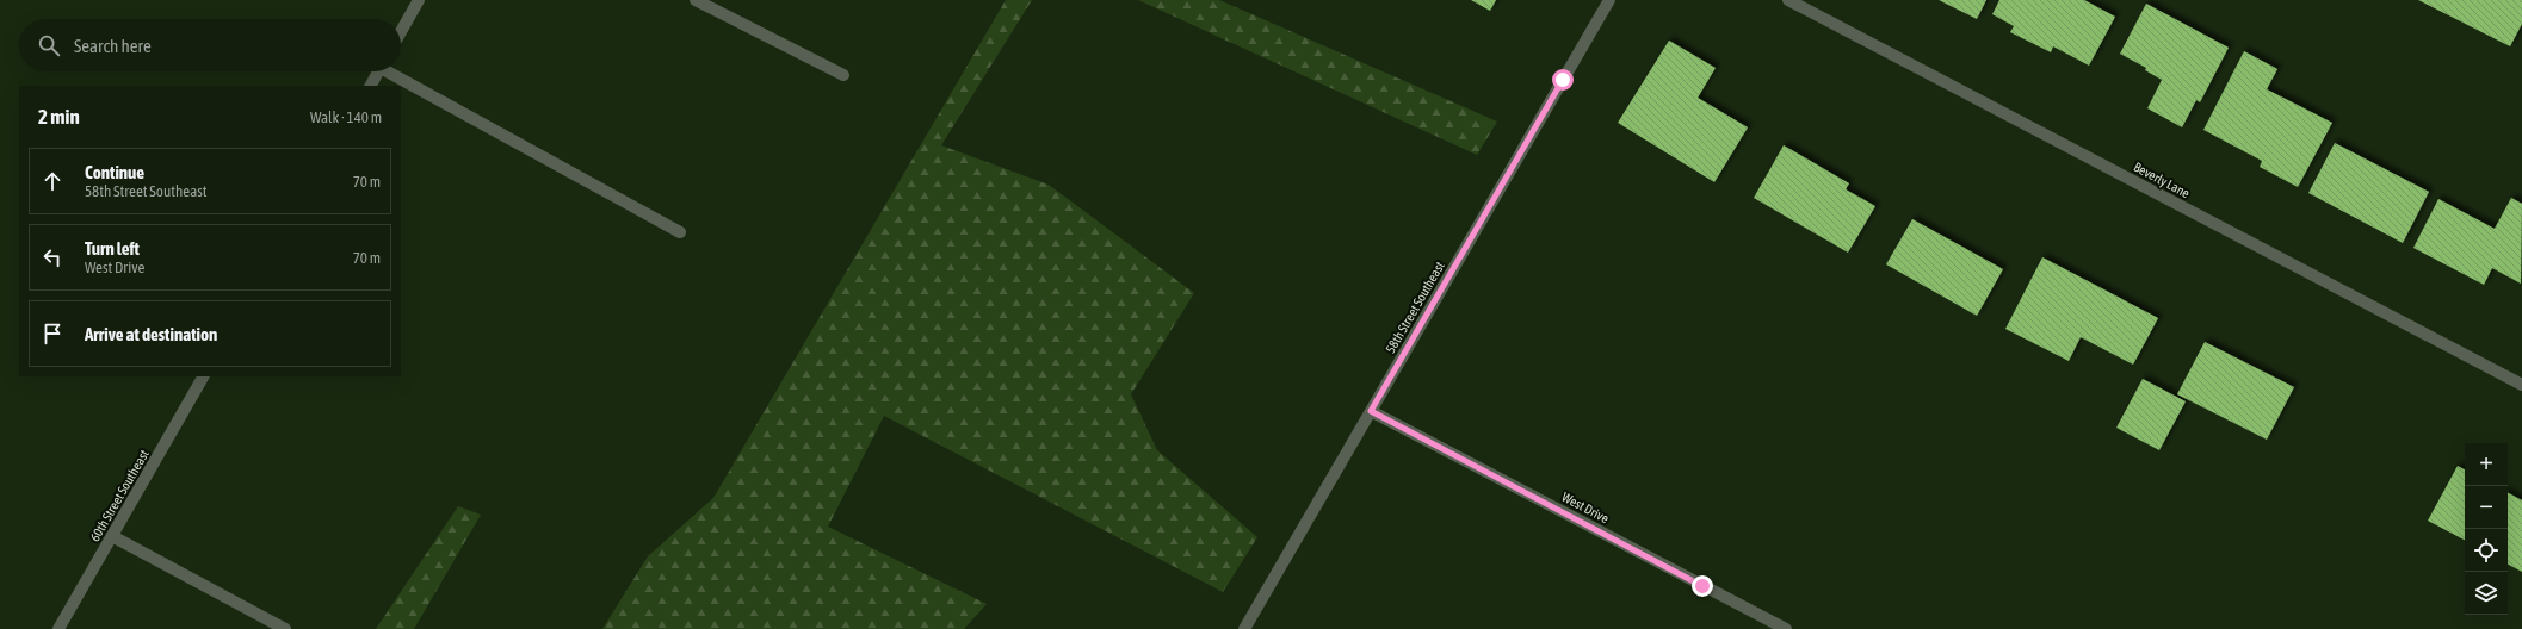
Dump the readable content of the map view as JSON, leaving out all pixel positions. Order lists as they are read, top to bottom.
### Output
{
  "streets": {
    "street": [
      "Beverly Lane",
      "58th Street Southeast",
      "60th Street Southeast",
      "West Drive"
    ]
  },
  "crossings": [
    ["58th Street Southeast", "West Drive"]
  ],
  "page": {
    "search": "Search here",
    "heading": ["2 min", "Walk · 140 m"],
    "list": [
      ["Continue", "58th Street Southeast", "70 m"],
      ["Turn left", "West Drive", "70 m"],
      "Arrive at destination"
    ],
    "map_buttons": ["+", "−"]
  }
}
